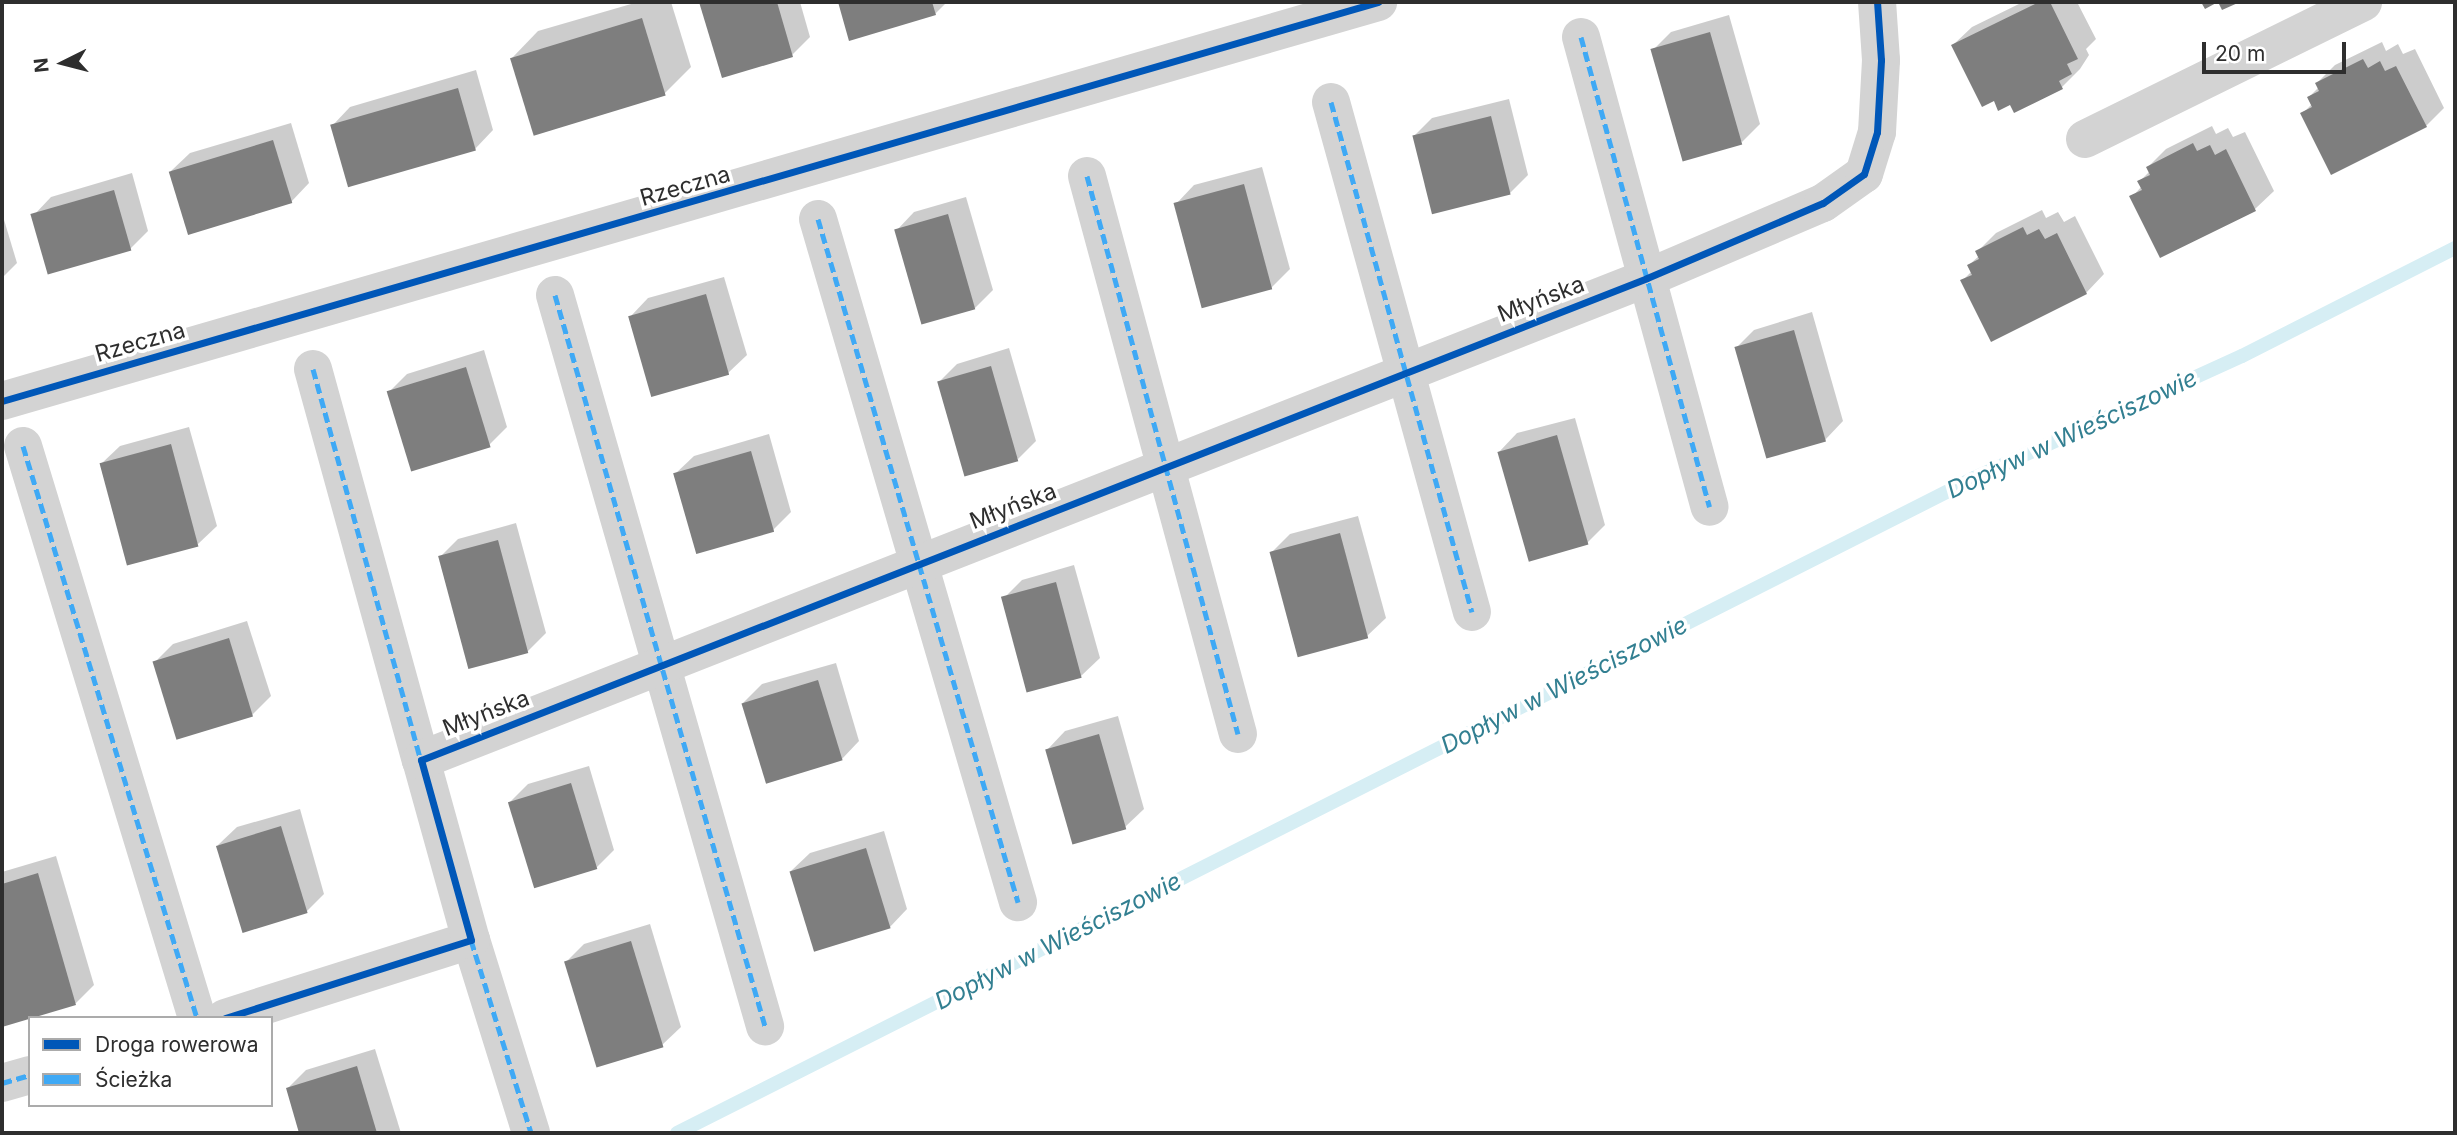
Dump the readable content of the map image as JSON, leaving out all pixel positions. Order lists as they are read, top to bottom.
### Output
{
  "streets": {
    "street": ["Rzeczna", "Młyńska"]
  },
  "water": ["Dopływ w Wieściszowie"],
  "legend": ["Droga rowerowa", "Ścieżka"],
  "scale_bar": "20 m",
  "north": "left"
}
